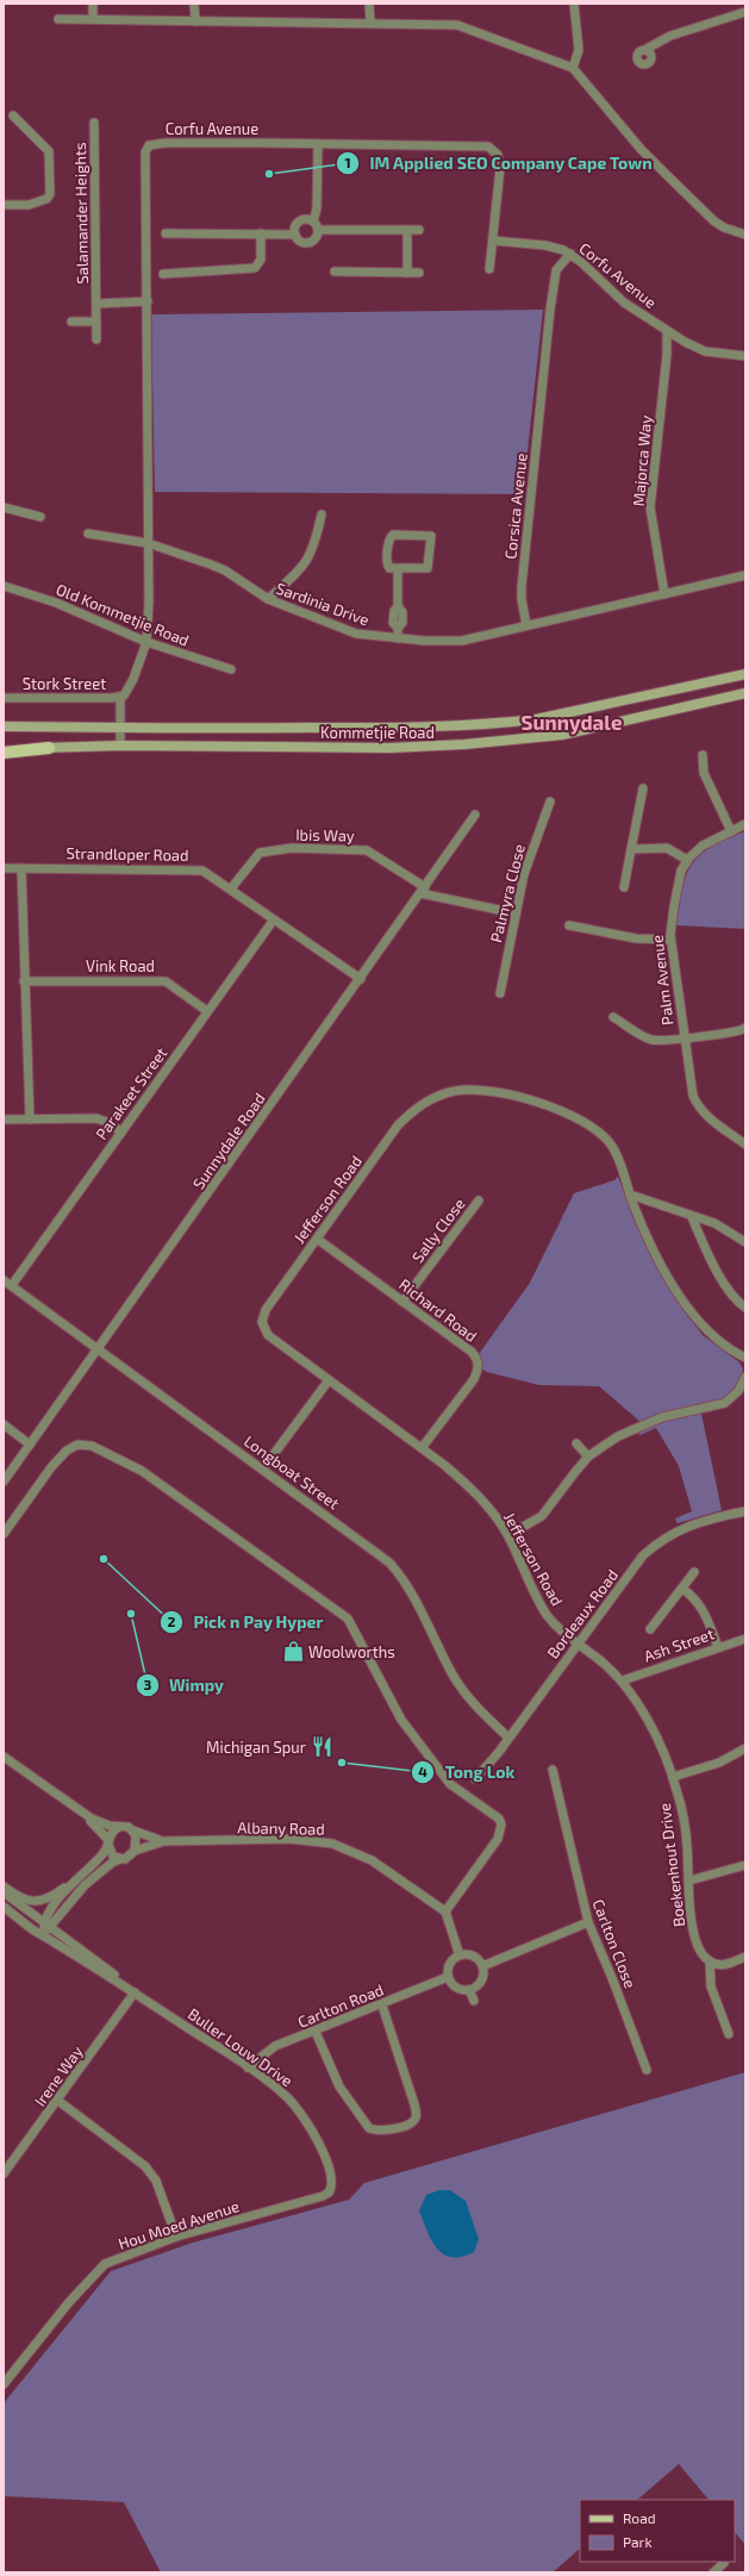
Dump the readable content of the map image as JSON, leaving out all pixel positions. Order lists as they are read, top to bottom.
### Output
{
  "streets": {
    "main road": ["Kommetjie Road"],
    "street": [
      "Corfu Avenue",
      "Salamander Heights",
      "Majorca Way",
      "Corsica Avenue",
      "Sardinia Drive",
      "Old Kommetjie Road",
      "Stork Street",
      "Ibis Way",
      "Strandloper Road",
      "Palmyra Close",
      "Vink Road",
      "Palm Avenue",
      "Parakeet Street",
      "Sunnydale Road",
      "Jefferson Road",
      "Sally Close",
      "Richard Road",
      "Longboat Street",
      "Bordeaux Road",
      "Ash Street",
      "Albany Road",
      "Boekenhout Drive",
      "Carlton Close",
      "Carlton Road",
      "Buller Louw Drive",
      "Irene Way",
      "Hou Moed Avenue"
    ]
  },
  "crossings": [
    ["Corfu Avenue", "Salamander Heights"],
    ["Corfu Avenue", "Majorca Way"],
    ["Corfu Avenue", "Corsica Avenue"],
    ["Corfu Avenue", "Sardinia Drive"],
    ["Corfu Avenue", "Stork Street"],
    ["Corsica Avenue", "Sardinia Drive"],
    ["Sardinia Drive", "Stork Street"],
    ["Old Kommetjie Road", "Stork Street"],
    ["Ibis Way", "Strandloper Road"],
    ["Ibis Way", "Sunnydale Road"],
    ["Strandloper Road", "Parakeet Street"],
    ["Strandloper Road", "Sunnydale Road"],
    ["Vink Road", "Parakeet Street"],
    ["Parakeet Street", "Longboat Street"],
    ["Sunnydale Road", "Longboat Street"],
    ["Jefferson Road", "Richard Road"],
    ["Jefferson Road", "Bordeaux Road"],
    ["Jefferson Road", "Boekenhout Drive"],
    ["Sally Close", "Richard Road"],
    ["Longboat Street", "Bordeaux Road"],
    ["Bordeaux Road", "Boekenhout Drive"],
    ["Ash Street", "Boekenhout Drive"],
    ["Carlton Road", "Buller Louw Drive"],
    ["Buller Louw Drive", "Irene Way"],
    ["Buller Louw Drive", "Hou Moed Avenue"]
  ],
  "districts": ["Sunnydale"],
  "places": {
    "other": [
      "IM Applied SEO Company Cape Town",
      "Pick n Pay Hyper",
      "Wimpy",
      "Tong Lok"
    ],
    "shop": ["Woolworths"],
    "restaurant": ["Michigan Spur"]
  },
  "legend": ["Road", "Park"]
}
